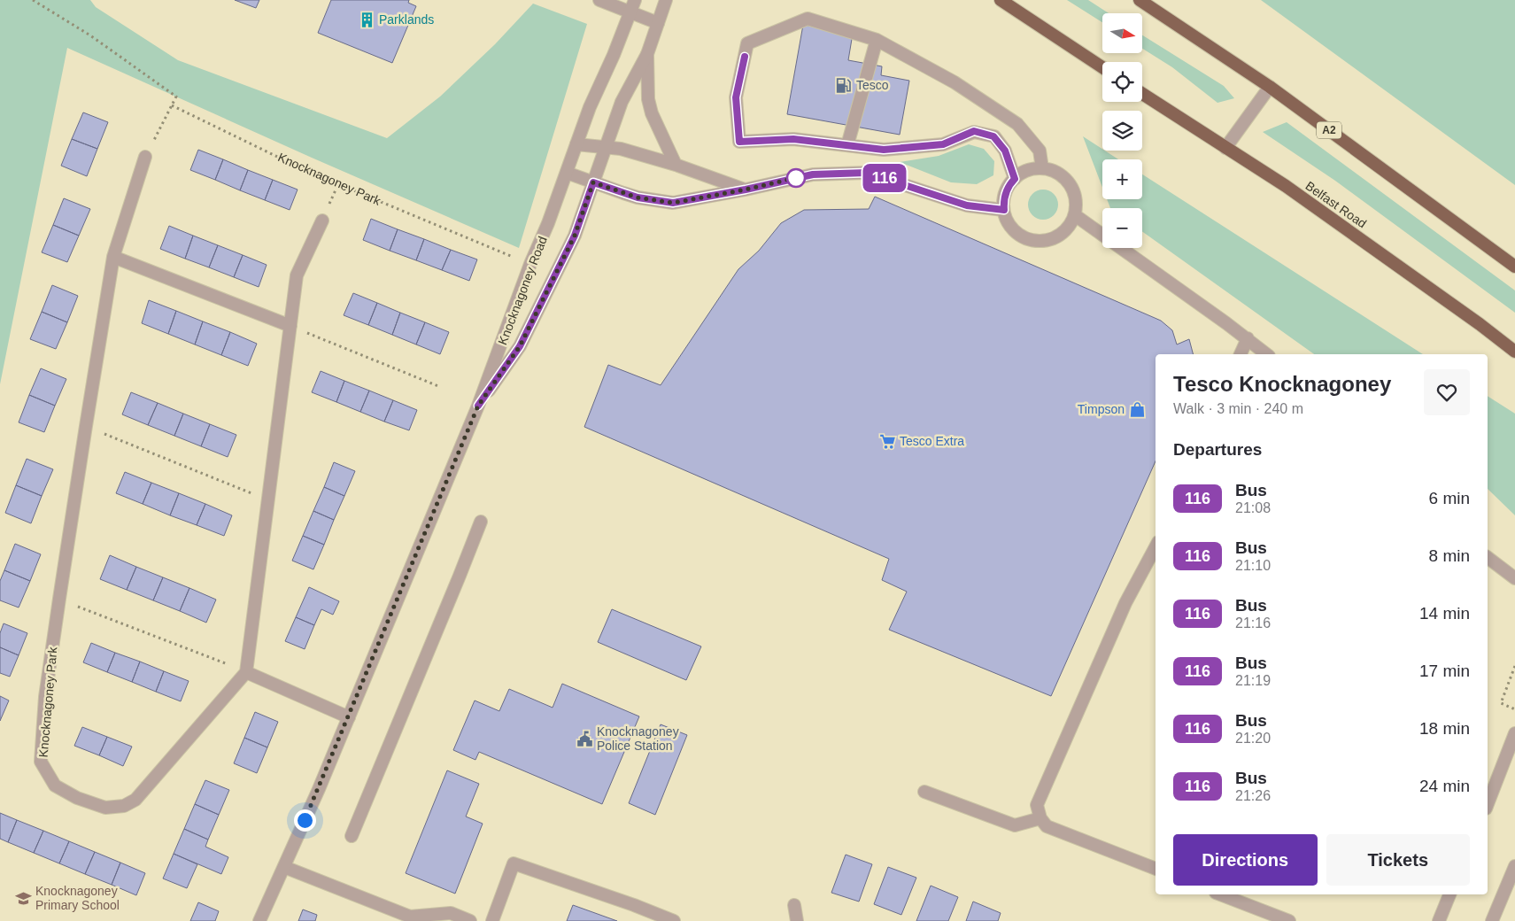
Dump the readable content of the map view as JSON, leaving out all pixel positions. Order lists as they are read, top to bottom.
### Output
{
  "streets": {
    "highway": ["A2", "Belfast Road"],
    "street": ["Knocknagoney Park", "Knocknagoney Road"]
  },
  "crossings": [
    ["Knocknagoney Park", "Knocknagoney Road"]
  ],
  "places": {
    "building": ["Parklands"],
    "fuel station": ["Tesco"],
    "shop": ["Timpson"],
    "supermarket": ["Tesco Extra"],
    "public building": ["Knocknagoney Police Station"],
    "school or university": ["Knocknagoney Primary School"]
  },
  "lines": ["bus line 116"],
  "north": "right",
  "page": {
    "on_map": "116",
    "map_buttons": ["+", "−"],
    "heading": [
      ["Tesco Knocknagoney", "Walk · 3 min · 240 m"],
      "Departures"
    ],
    "list": [
      {
        "mark": "116",
        "name": "Bus",
        "note": "21:08",
        "value": "6 min"
      },
      {
        "mark": "116",
        "name": "Bus",
        "note": "21:10",
        "value": "8 min"
      },
      {
        "mark": "116",
        "name": "Bus",
        "note": "21:16",
        "value": "14 min"
      },
      {
        "mark": "116",
        "name": "Bus",
        "note": "21:19",
        "value": "17 min"
      },
      {
        "mark": "116",
        "name": "Bus",
        "note": "21:20",
        "value": "18 min"
      },
      {
        "mark": "116",
        "name": "Bus",
        "note": "21:26",
        "value": "24 min"
      }
    ],
    "buttons": ["Directions", "Tickets"]
  }
}
